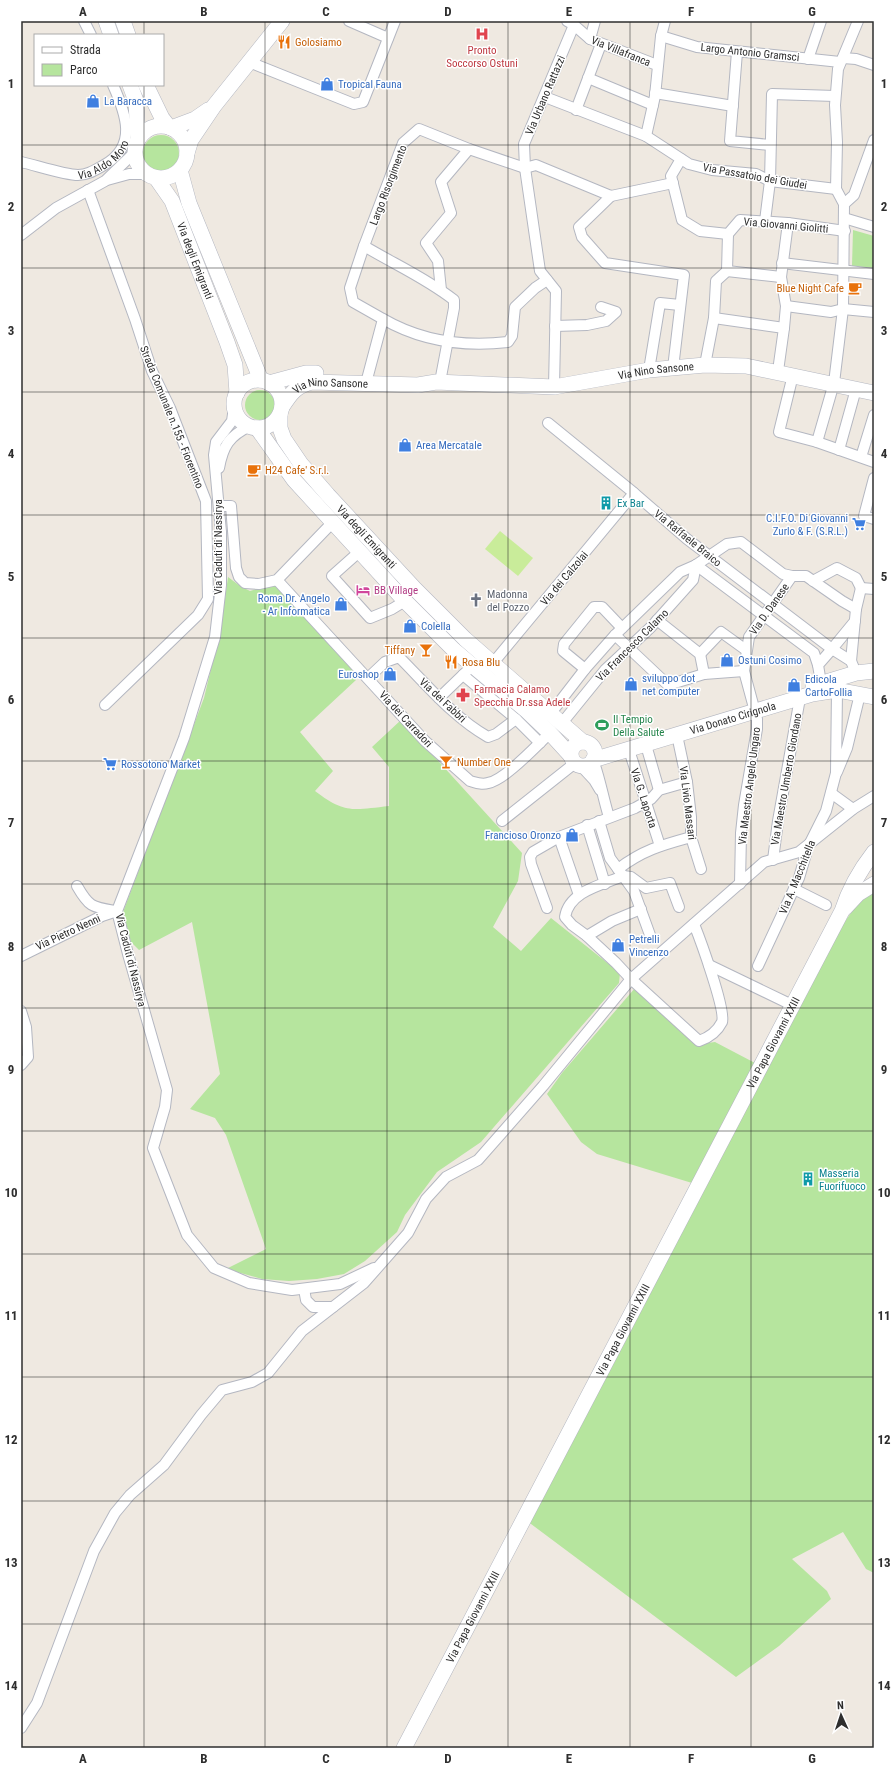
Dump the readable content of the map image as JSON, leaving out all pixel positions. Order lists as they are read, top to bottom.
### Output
{
  "streets": {
    "main road": [
      "Via Aldo Moro",
      "Via degli Emigranti",
      "Via Nino Sansone",
      "Via Donato Cirignola",
      "Via Papa Giovanni XXIII"
    ],
    "street": [
      "Via Villafranca",
      "Largo Antonio Gramsci",
      "Via Urbano Rattazzi",
      "Via Passatoio dei Giudei",
      "Largo Risorgimento",
      "Via Giovanni Giolitti",
      "Strada Comunale n.155 - Fiorentino",
      "Via Raffaele Braico",
      "Via Caduti di Nassirya",
      "Via dei Calzolai",
      "Via D. Danese",
      "Via Francesco Calamo",
      "Via dei Fabbri",
      "Via dei Carradori",
      "Via Maestro Umberto Giordano",
      "Via Maestro Angelo Ungaro",
      "Via G. Laporta",
      "Via Livio Massari",
      "Via A. Macchitella",
      "Via Pietro Nenni"
    ]
  },
  "crossings": [
    ["Via Villafranca", "Via Urbano Rattazzi"],
    ["Via Urbano Rattazzi", "Via Passatoio dei Giudei"],
    ["Via Aldo Moro", "Via degli Emigranti"],
    ["Via Passatoio dei Giudei", "Via Giovanni Giolitti"],
    ["Via degli Emigranti", "Via Nino Sansone"],
    ["Via degli Emigranti", "Via Caduti di Nassirya"],
    ["Via degli Emigranti", "Via dei Calzolai"],
    ["Via degli Emigranti", "Via Francesco Calamo"],
    ["Via degli Emigranti", "Via Donato Cirignola"],
    ["Via degli Emigranti", "Via dei Carradori"],
    ["Via Nino Sansone", "Via Caduti di Nassirya"],
    ["Via Raffaele Braico", "Via dei Calzolai"],
    ["Via Raffaele Braico", "Via D. Danese"],
    ["Via Raffaele Braico", "Via Francesco Calamo"],
    ["Via Raffaele Braico", "Via Donato Cirignola"],
    ["Via Caduti di Nassirya", "Via Pietro Nenni"],
    ["Via D. Danese", "Via Francesco Calamo"],
    ["Via D. Danese", "Via Donato Cirignola"],
    ["Via D. Danese", "Via Maestro Angelo Ungaro"],
    ["Via Francesco Calamo", "Via dei Carradori"],
    ["Via dei Fabbri", "Via dei Carradori"],
    ["Via Donato Cirignola", "Via Maestro Umberto Giordano"],
    ["Via Donato Cirignola", "Via Maestro Angelo Ungaro"],
    ["Via Donato Cirignola", "Via G. Laporta"],
    ["Via Donato Cirignola", "Via Livio Massari"]
  ],
  "places": {
    "hospital": ["Pronto Soccorso Ostuni"],
    "restaurant": ["Golosiamo", "Rosa Blu"],
    "shop": [
      "Tropical Fauna",
      "La Baracca",
      "Area Mercatale",
      "Roma Dr. Angelo - Ar Informatica",
      "Colella",
      "Ostuni Cosimo",
      "Euroshop",
      "sviluppo dot net computer",
      "Edicola CartoFollia",
      "Francioso Oronzo",
      "Petrelli Vincenzo"
    ],
    "cafe": ["Blue Night Cafe", "H24 Cafe' S.r.l."],
    "building": ["Ex Bar", "Masseria Fuorifuoco"],
    "supermarket": ["C.I.F.O. Di Giovanni Zurlo & F. (S.R.L.)", "Rossotono Market"],
    "hotel": ["BB Village"],
    "church": ["Madonna del Pozzo"],
    "bar": ["Tiffany", "Number One"],
    "pharmacy": ["Farmacia Calamo Specchia Dr.ssa Adele"],
    "sports": ["Il Tempio Della Salute"]
  },
  "legend": ["Strada", "Parco"],
  "north": "top",
  "grid": {
    "columns": [
      "A",
      "B",
      "C",
      "D",
      "E",
      "F",
      "G"
    ],
    "rows": [
      "1",
      "2",
      "3",
      "4",
      "5",
      "6",
      "7",
      "8",
      "9",
      "10",
      "11",
      "12",
      "13",
      "14"
    ]
  }
}
